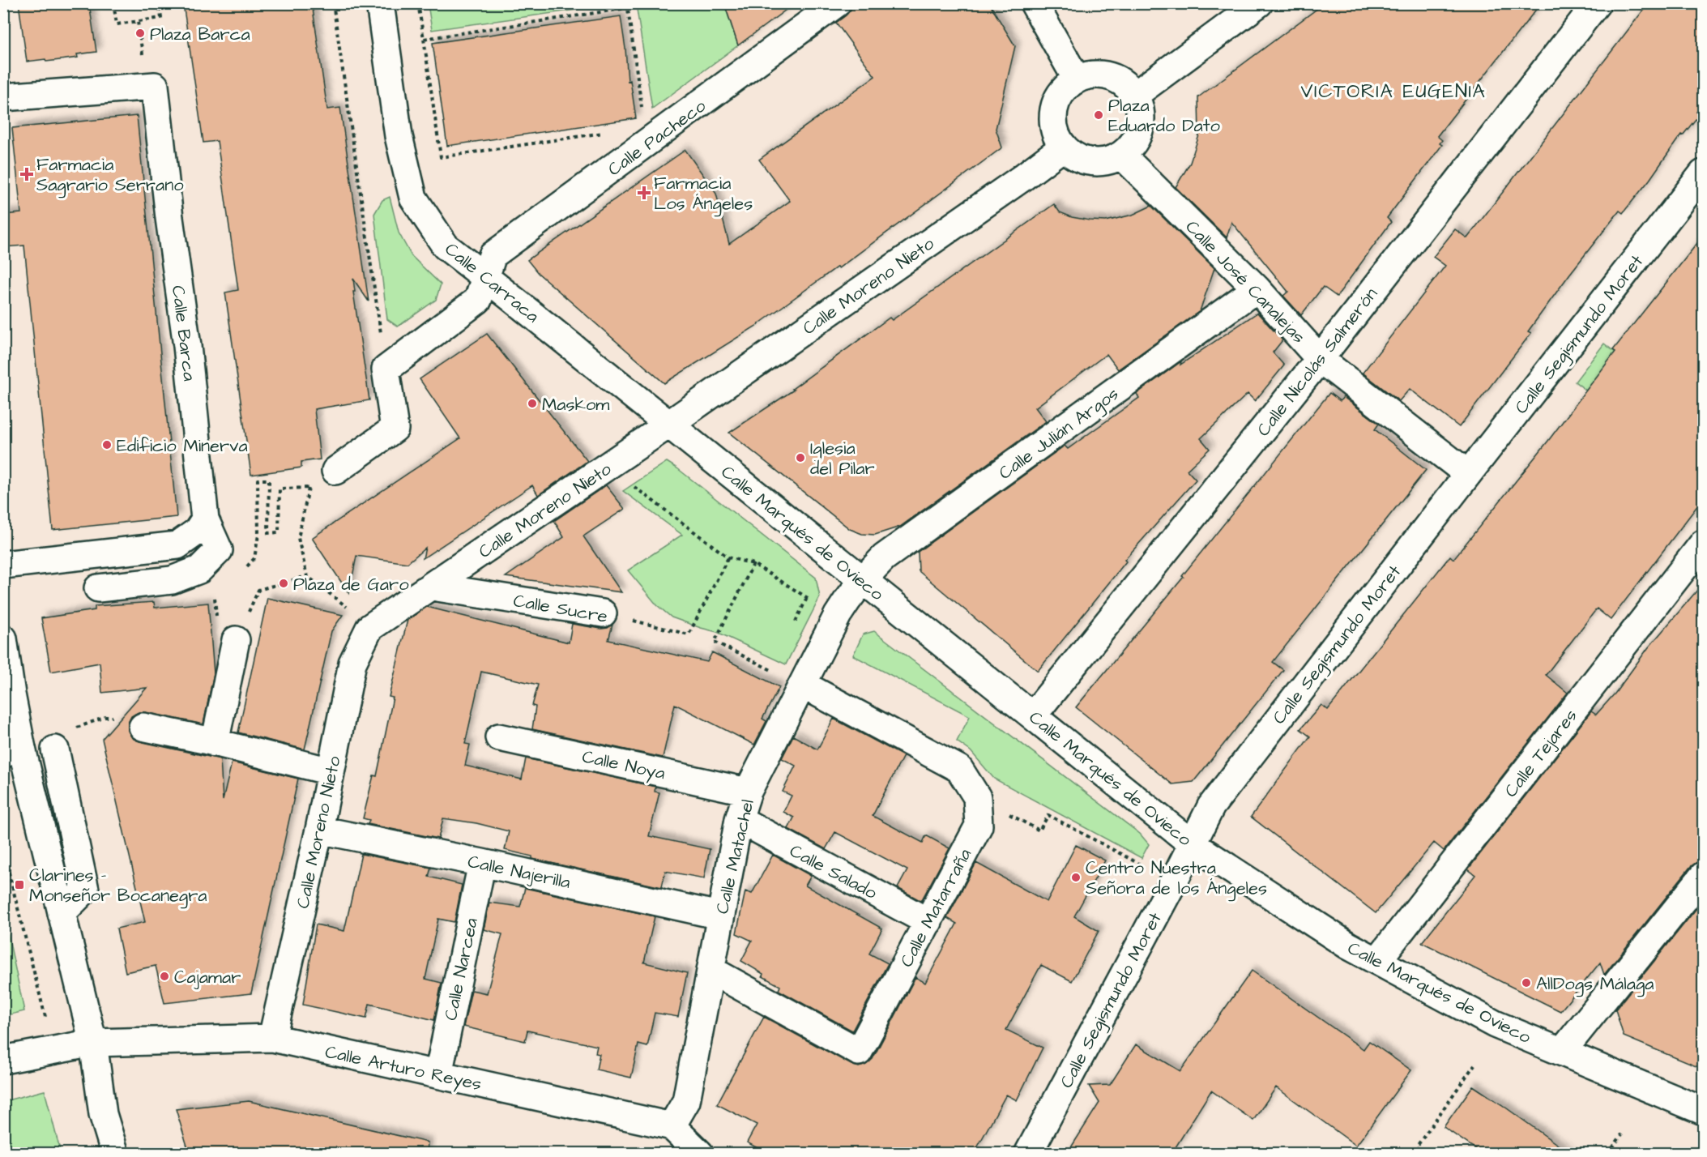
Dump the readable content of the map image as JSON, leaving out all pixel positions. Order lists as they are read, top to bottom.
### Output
{
  "streets": {
    "street": [
      "Calle Pacheco",
      "Calle José Canalejas",
      "Calle Carraca",
      "Calle Moreno Nieto",
      "Calle Barca",
      "Calle Segismundo Moret",
      "Calle Nicolás Salmerón",
      "Calle Julián Argos",
      "Calle Marqués de Ovieco",
      "Calle Sucre",
      "Calle Tejares",
      "Calle Noya",
      "Calle Matachel",
      "Calle Najerilla",
      "Calle Salado",
      "Calle Matarraña",
      "Calle Narcea",
      "Calle Arturo Reyes"
    ]
  },
  "crossings": [
    ["Calle Pacheco", "Calle Carraca"],
    ["Calle José Canalejas", "Calle Moreno Nieto"],
    ["Calle José Canalejas", "Calle Segismundo Moret"],
    ["Calle José Canalejas", "Calle Nicolás Salmerón"],
    ["Calle José Canalejas", "Calle Julián Argos"],
    ["Calle Carraca", "Calle Moreno Nieto"],
    ["Calle Carraca", "Calle Marqués de Ovieco"],
    ["Calle Moreno Nieto", "Calle Marqués de Ovieco"],
    ["Calle Moreno Nieto", "Calle Sucre"],
    ["Calle Moreno Nieto", "Calle Najerilla"],
    ["Calle Moreno Nieto", "Calle Arturo Reyes"],
    ["Calle Segismundo Moret", "Calle Marqués de Ovieco"],
    ["Calle Nicolás Salmerón", "Calle Marqués de Ovieco"],
    ["Calle Julián Argos", "Calle Marqués de Ovieco"],
    ["Calle Julián Argos", "Calle Matachel"],
    ["Calle Marqués de Ovieco", "Calle Tejares"],
    ["Calle Marqués de Ovieco", "Calle Matachel"],
    ["Calle Noya", "Calle Matachel"],
    ["Calle Matachel", "Calle Najerilla"],
    ["Calle Matachel", "Calle Salado"],
    ["Calle Matachel", "Calle Matarraña"],
    ["Calle Matachel", "Calle Arturo Reyes"],
    ["Calle Najerilla", "Calle Narcea"],
    ["Calle Salado", "Calle Matarraña"],
    ["Calle Narcea", "Calle Arturo Reyes"]
  ],
  "districts": ["VICTORIA EUGENIA"],
  "places": {
    "other": [
      "Plaza Barca",
      "Plaza Eduardo Dato",
      "Maskom",
      "Edificio Minerva",
      "Iglesia del Pilar",
      "Plaza de Garo",
      "Centro Nuestra Señora de los Ángeles",
      "Cajamar",
      "AllDogs Málaga"
    ],
    "health": ["Farmacia Sagrario Serrano", "Farmacia Los Ángeles"],
    "transit": ["Clarines - Monseñor Bocanegra"]
  }
}
